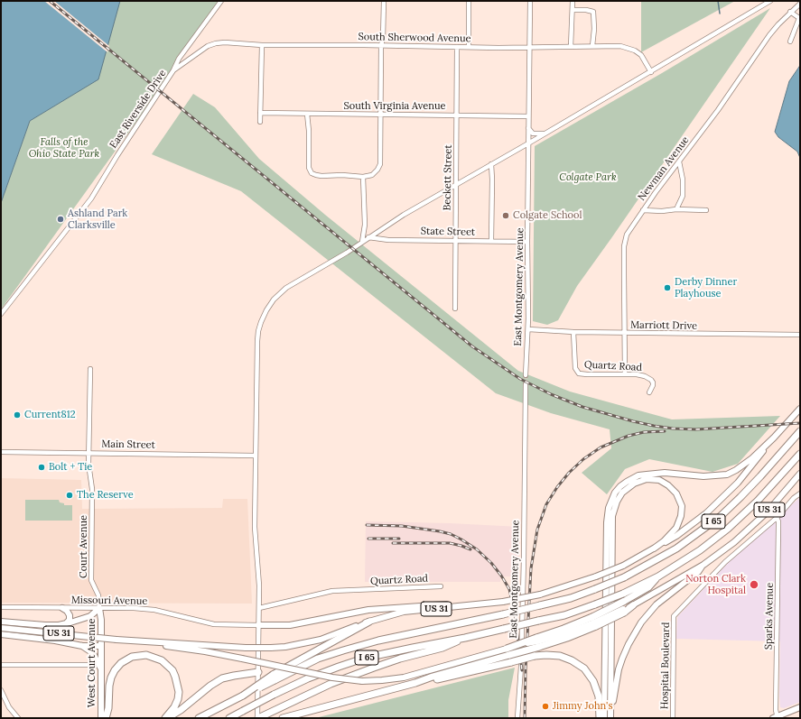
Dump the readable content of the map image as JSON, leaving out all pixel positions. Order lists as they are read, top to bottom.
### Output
{
  "streets": {
    "highway": ["I 65"],
    "main road": ["US 31", "West Court Avenue"],
    "street": [
      "South Sherwood Avenue",
      "South Virginia Avenue",
      "East Riverside Drive",
      "Newman Avenue",
      "Beckett Street",
      "State Street",
      "East Montgomery Avenue",
      "Marriott Drive",
      "Quartz Road",
      "Main Street",
      "Court Avenue",
      "Missouri Avenue",
      "Sparks Avenue",
      "Hospital Boulevard"
    ]
  },
  "crossings": [
    ["South Sherwood Avenue", "East Riverside Drive"],
    ["South Sherwood Avenue", "Beckett Street"],
    ["South Sherwood Avenue", "East Montgomery Avenue"],
    ["South Virginia Avenue", "Beckett Street"],
    ["South Virginia Avenue", "East Montgomery Avenue"],
    ["Newman Avenue", "Marriott Drive"],
    ["Newman Avenue", "Quartz Road"],
    ["Beckett Street", "State Street"],
    ["State Street", "East Montgomery Avenue"],
    ["East Montgomery Avenue", "Marriott Drive"],
    ["Marriott Drive", "Quartz Road"],
    ["Main Street", "Court Avenue"],
    ["Court Avenue", "Missouri Avenue"],
    ["Court Avenue", "West Court Avenue"],
    ["Missouri Avenue", "West Court Avenue"],
    ["Sparks Avenue", "Hospital Boulevard"]
  ],
  "parks": ["Falls of the Ohio State Park", "Colgate Park"],
  "places": [
    "Colgate School",
    "Ashland Park Clarksville",
    "Derby Dinner Playhouse",
    "Current812",
    "Bolt + Tie",
    "The Reserve",
    "Norton Clark Hospital",
    "Jimmy John's"
  ]
}
